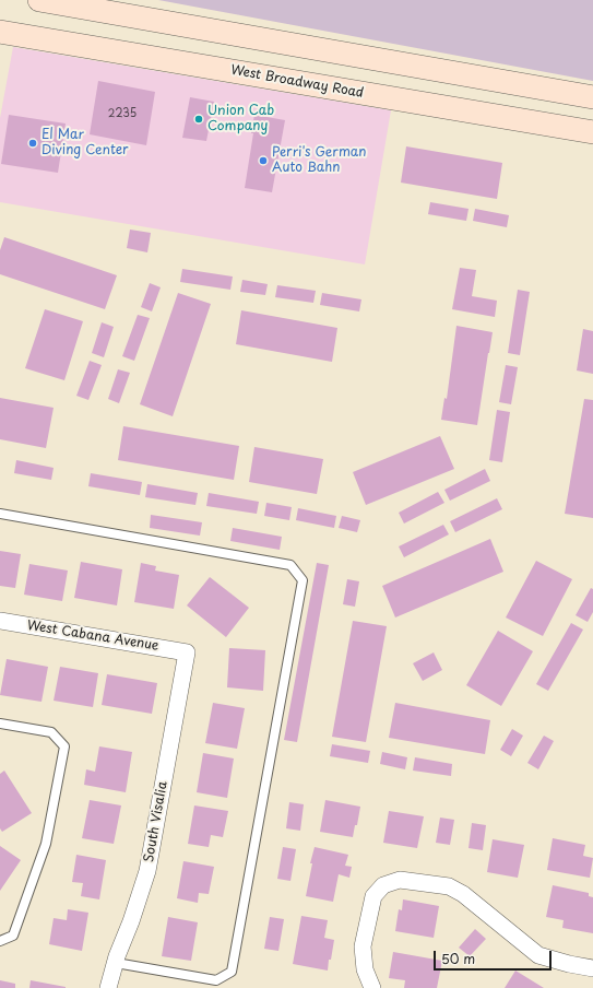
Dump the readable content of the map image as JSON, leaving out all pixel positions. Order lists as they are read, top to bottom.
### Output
{
  "streets": {
    "main road": ["West Broadway Road"],
    "street": ["West Cabana Avenue", "South Visalia"]
  },
  "crossings": [
    ["West Cabana Avenue", "South Visalia"]
  ],
  "places": ["Union Cab Company", "El Mar Diving Center", "Perri's German Auto Bahn"],
  "house_numbers": ["2235"],
  "scale_bar": "50 m"
}
